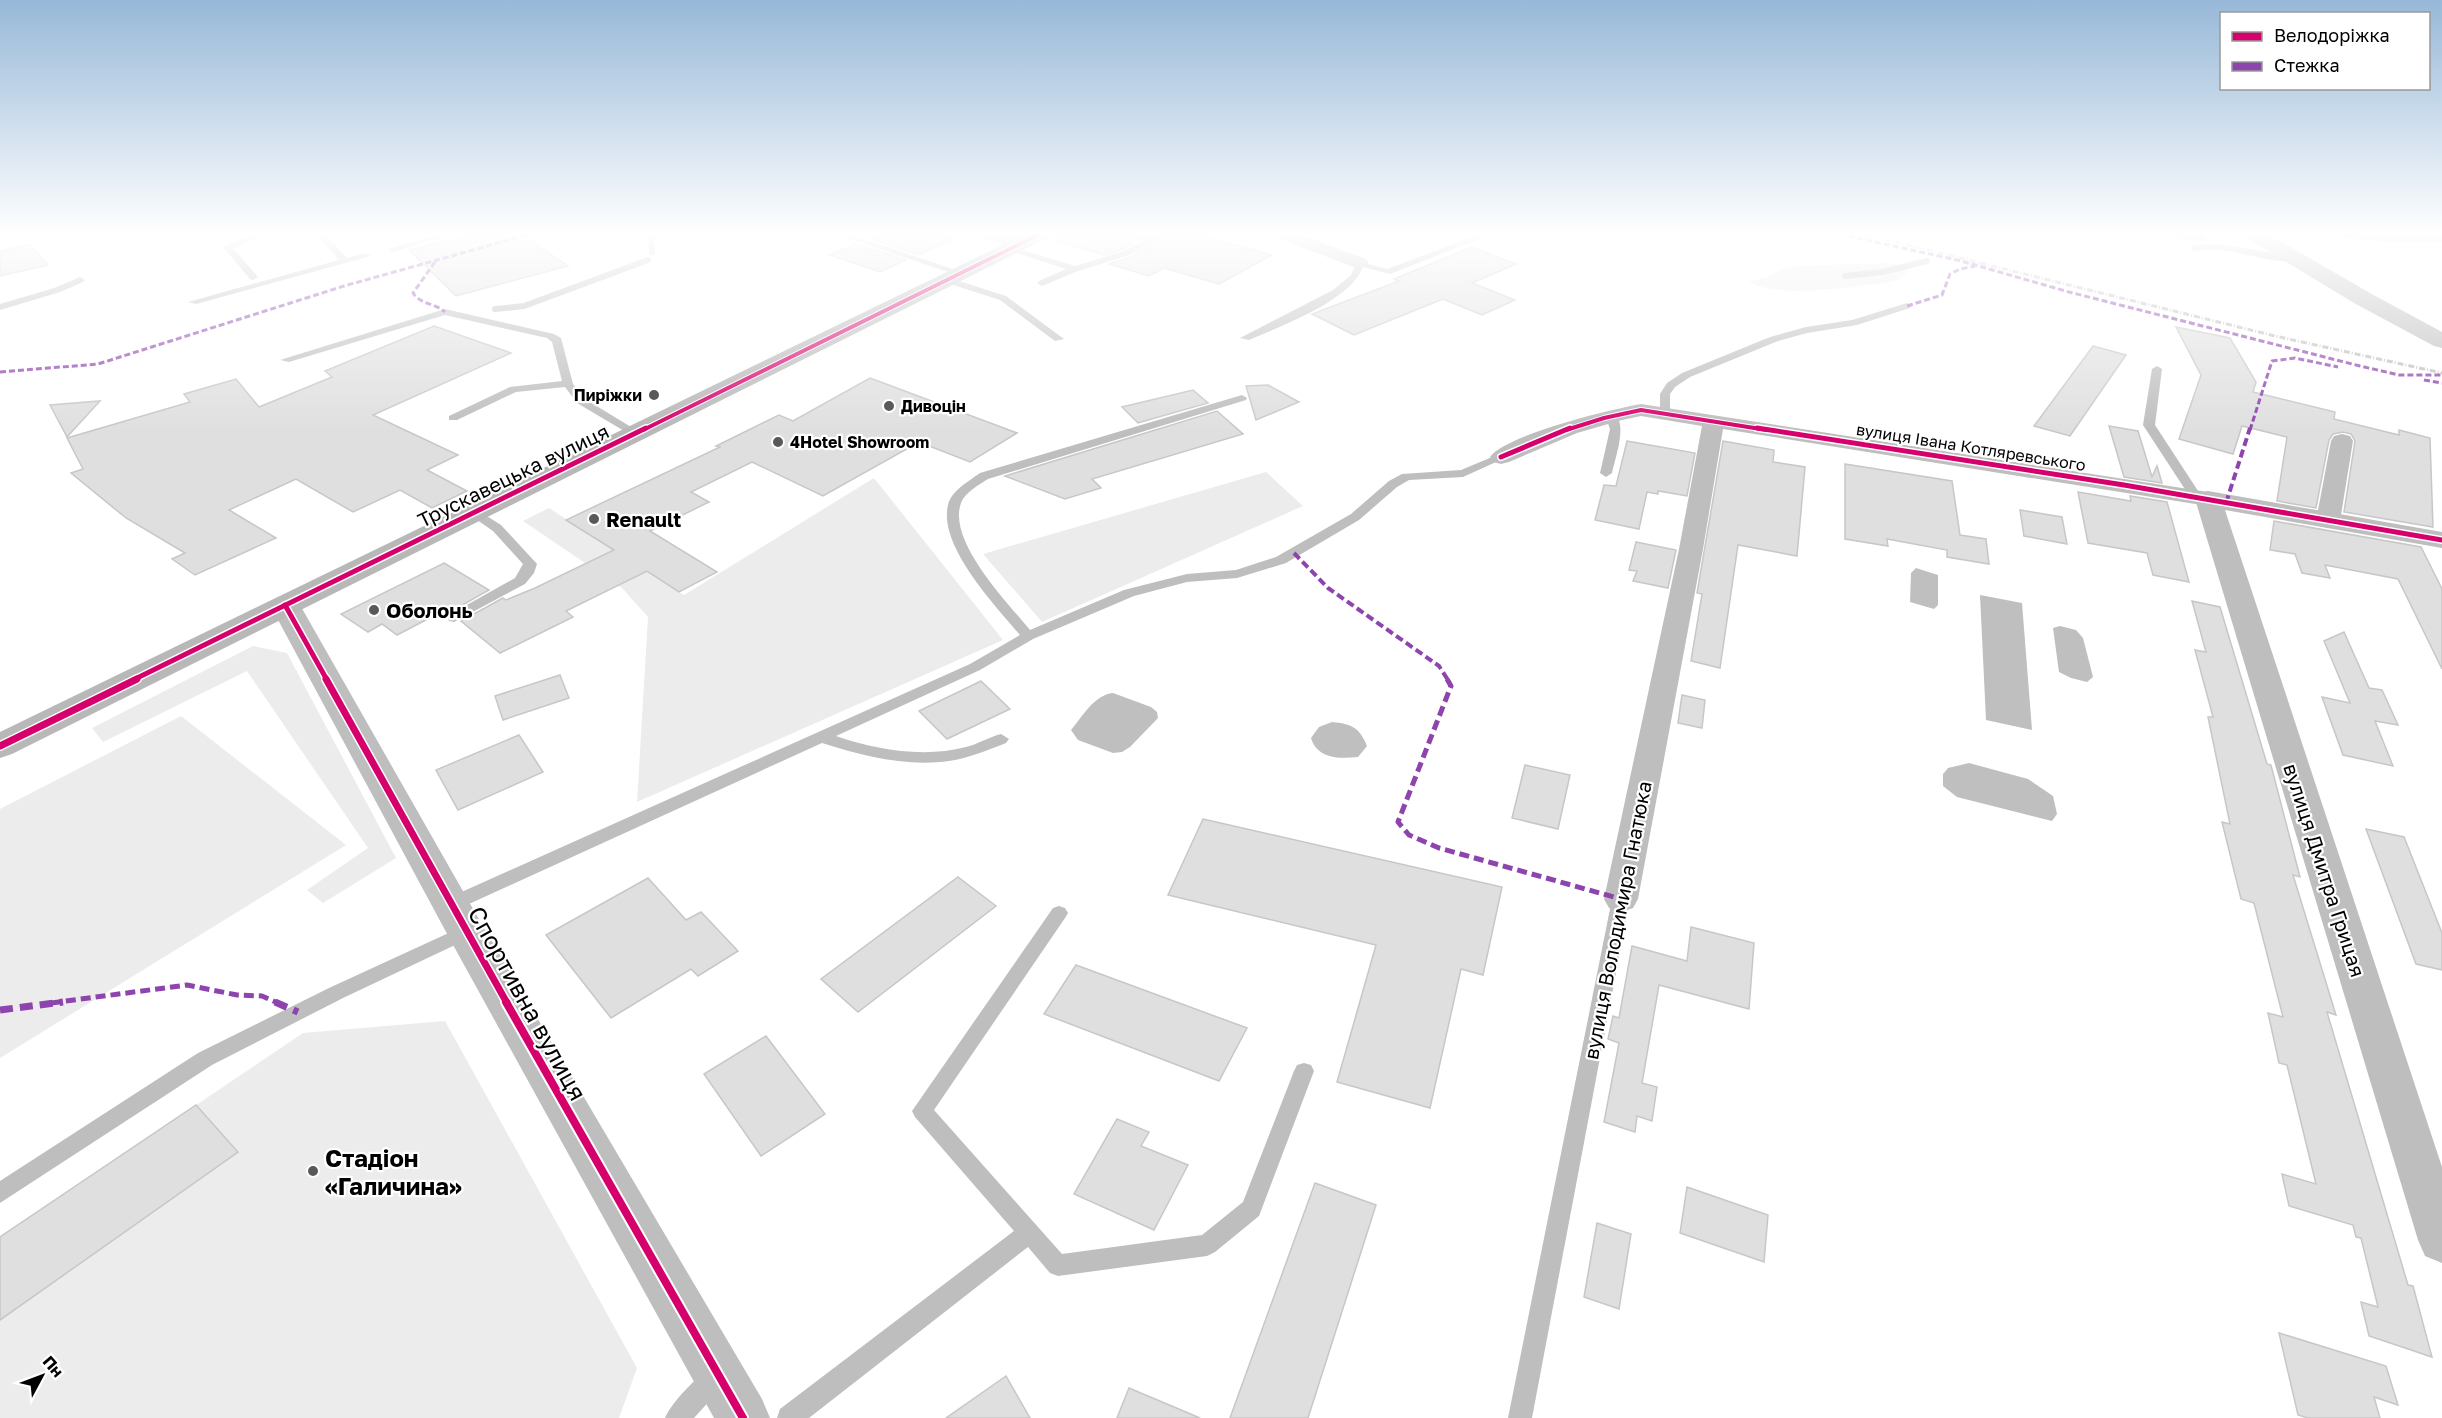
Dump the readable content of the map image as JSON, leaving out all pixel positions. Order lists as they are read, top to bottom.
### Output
{
  "streets": {
    "main road": ["Трускавецька вулиця"],
    "street": [
      "вулиця Івана Котляревського",
      "вулиця Дмитра Грицая",
      "вулиця Володимира Гнатюка",
      "Спортивна вулиця"
    ]
  },
  "crossings": [
    ["вулиця Івана Котляревського", "вулиця Дмитра Грицая"],
    ["вулиця Івана Котляревського", "вулиця Володимира Гнатюка"],
    ["Трускавецька вулиця", "Спортивна вулиця"]
  ],
  "places": [
    "Пиріжки",
    "Дивоцін",
    "4Hotel Showroom",
    "Renault",
    "Оболонь",
    "Стадіон «Галичина»"
  ],
  "legend": ["Велодоріжка", "Стежка"],
  "north": "top right"
}
